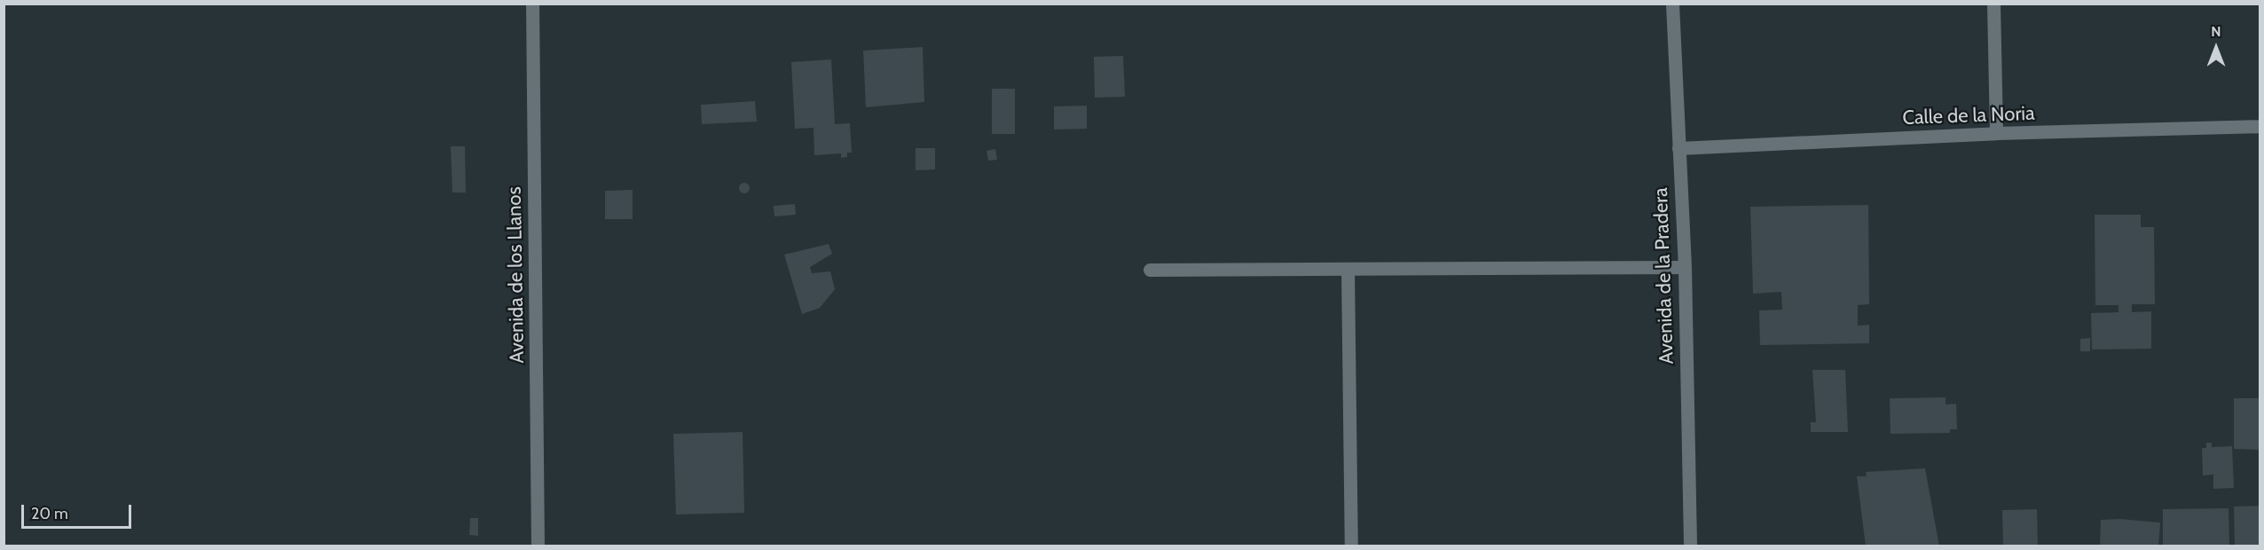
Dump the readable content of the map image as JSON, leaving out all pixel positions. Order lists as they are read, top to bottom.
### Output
{
  "streets": {
    "street": ["Calle de la Noria", "Avenida de los Llanos", "Avenida de la Pradera"]
  },
  "crossings": [
    ["Calle de la Noria", "Avenida de la Pradera"]
  ],
  "scale_bar": "20 m",
  "north": "top"
}
